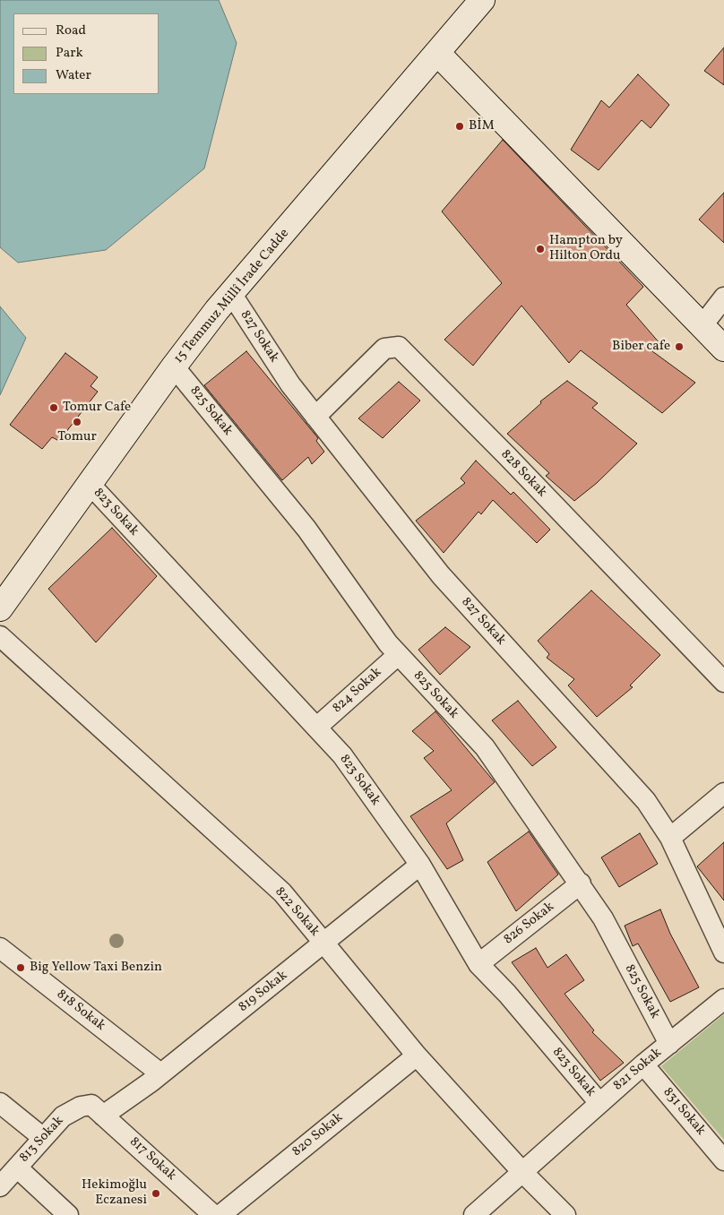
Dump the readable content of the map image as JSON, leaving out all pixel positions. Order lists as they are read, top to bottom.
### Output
{
  "streets": {
    "main road": ["15 Temmuz Millî İrade Cadde"],
    "street": [
      "827 Sokak",
      "825 Sokak",
      "828 Sokak",
      "823 Sokak",
      "824 Sokak",
      "822 Sokak",
      "826 Sokak",
      "819 Sokak",
      "818 Sokak",
      "821 Sokak",
      "831 Sokak",
      "820 Sokak",
      "813 Sokak",
      "817 Sokak"
    ]
  },
  "crossings": [
    ["15 Temmuz Millî İrade Cadde", "827 Sokak"],
    ["15 Temmuz Millî İrade Cadde", "825 Sokak"],
    ["15 Temmuz Millî İrade Cadde", "823 Sokak"],
    ["827 Sokak", "828 Sokak"],
    ["825 Sokak", "824 Sokak"],
    ["825 Sokak", "826 Sokak"],
    ["825 Sokak", "821 Sokak"],
    ["823 Sokak", "824 Sokak"],
    ["823 Sokak", "826 Sokak"],
    ["823 Sokak", "819 Sokak"],
    ["823 Sokak", "821 Sokak"],
    ["822 Sokak", "819 Sokak"],
    ["822 Sokak", "821 Sokak"],
    ["822 Sokak", "820 Sokak"],
    ["819 Sokak", "818 Sokak"],
    ["819 Sokak", "813 Sokak"],
    ["819 Sokak", "817 Sokak"],
    ["821 Sokak", "831 Sokak"],
    ["813 Sokak", "817 Sokak"]
  ],
  "places": [
    "BİM",
    "Hampton by Hilton Ordu",
    "Biber cafe",
    "Tomur Cafe",
    "Tomur",
    "Big Yellow Taxi Benzin",
    "Hekimoğlu Eczanesi"
  ],
  "legend": ["Road", "Park", "Water"]
}
